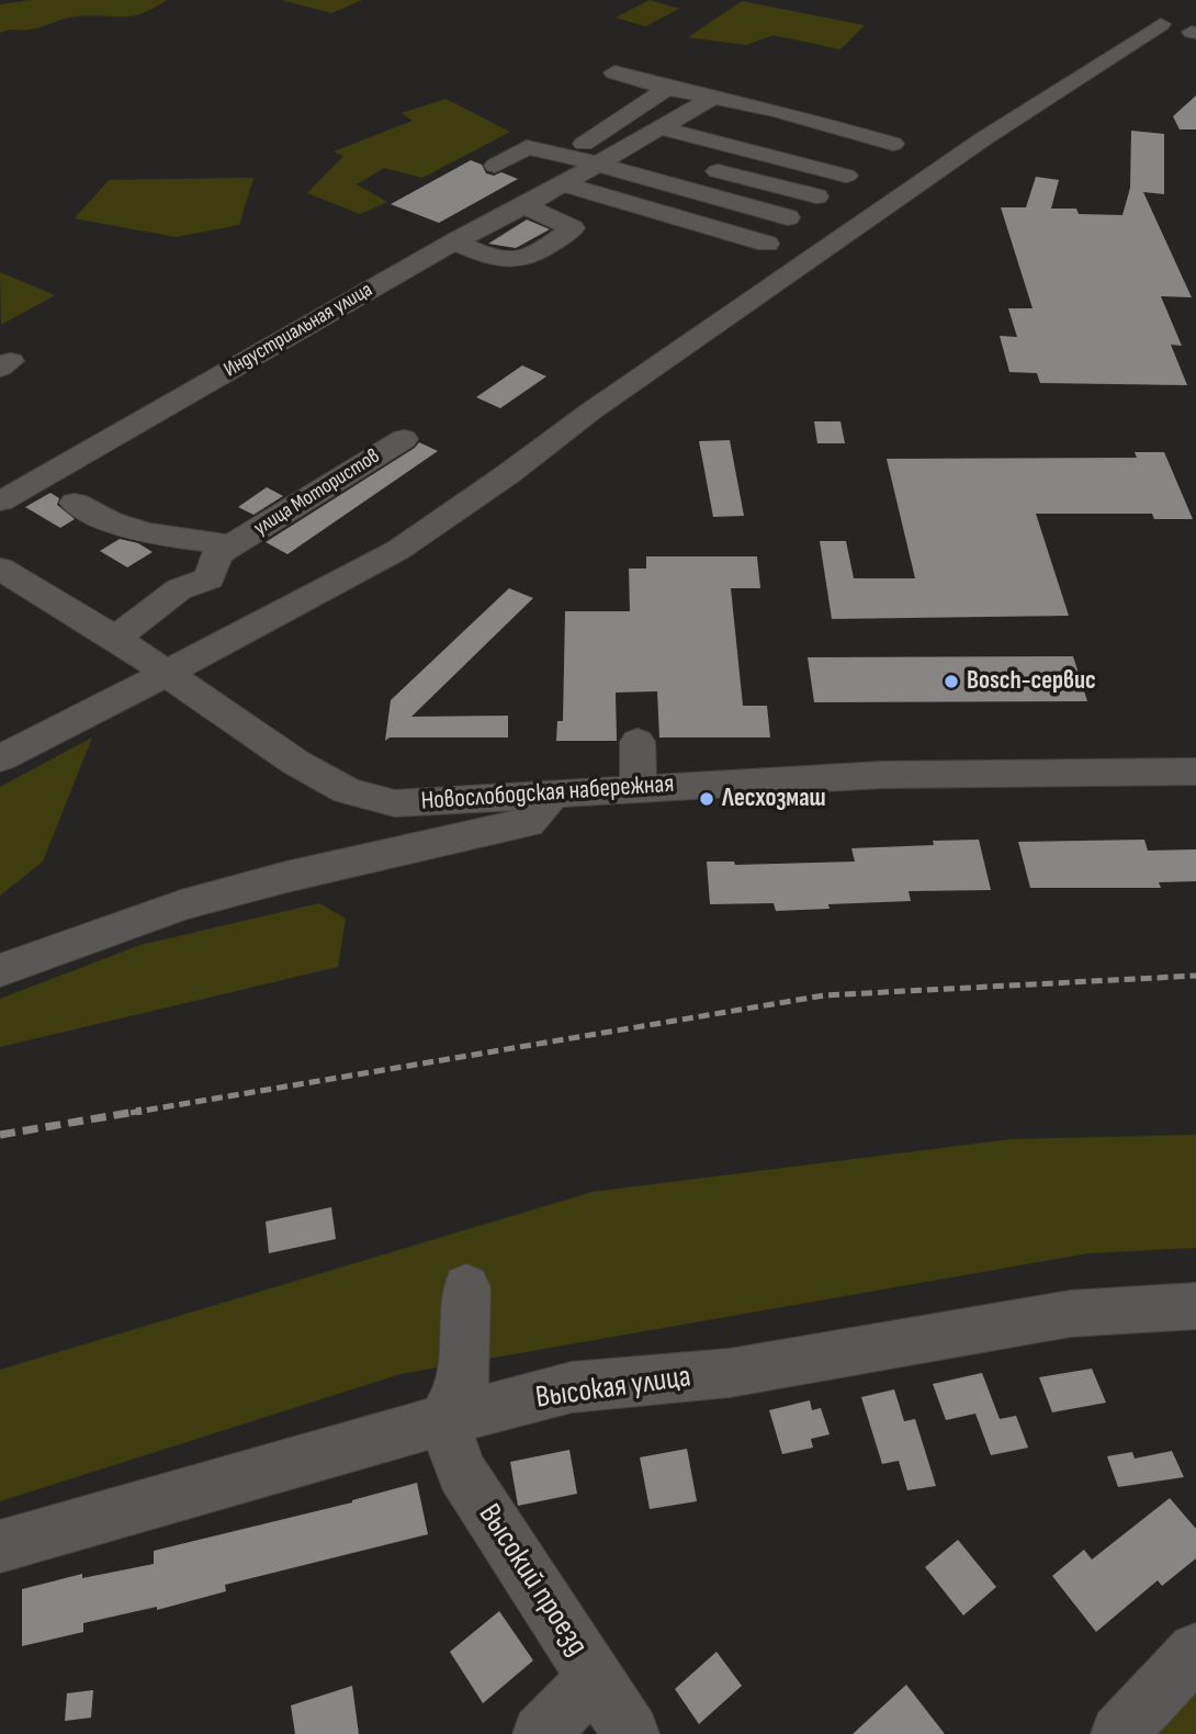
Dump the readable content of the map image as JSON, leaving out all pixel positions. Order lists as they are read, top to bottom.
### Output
{
  "streets": {
    "street": [
      "Индустриальная улица",
      "улица Мотористов",
      "Новослободская набережная",
      "Высокая улица",
      "Высокий проезд"
    ]
  },
  "crossings": [
    ["улица Мотористов", "Новослободская набережная"],
    ["Высокая улица", "Высокий проезд"]
  ],
  "places": ["Bosch-сервис", "Лесхозмаш"]
}
